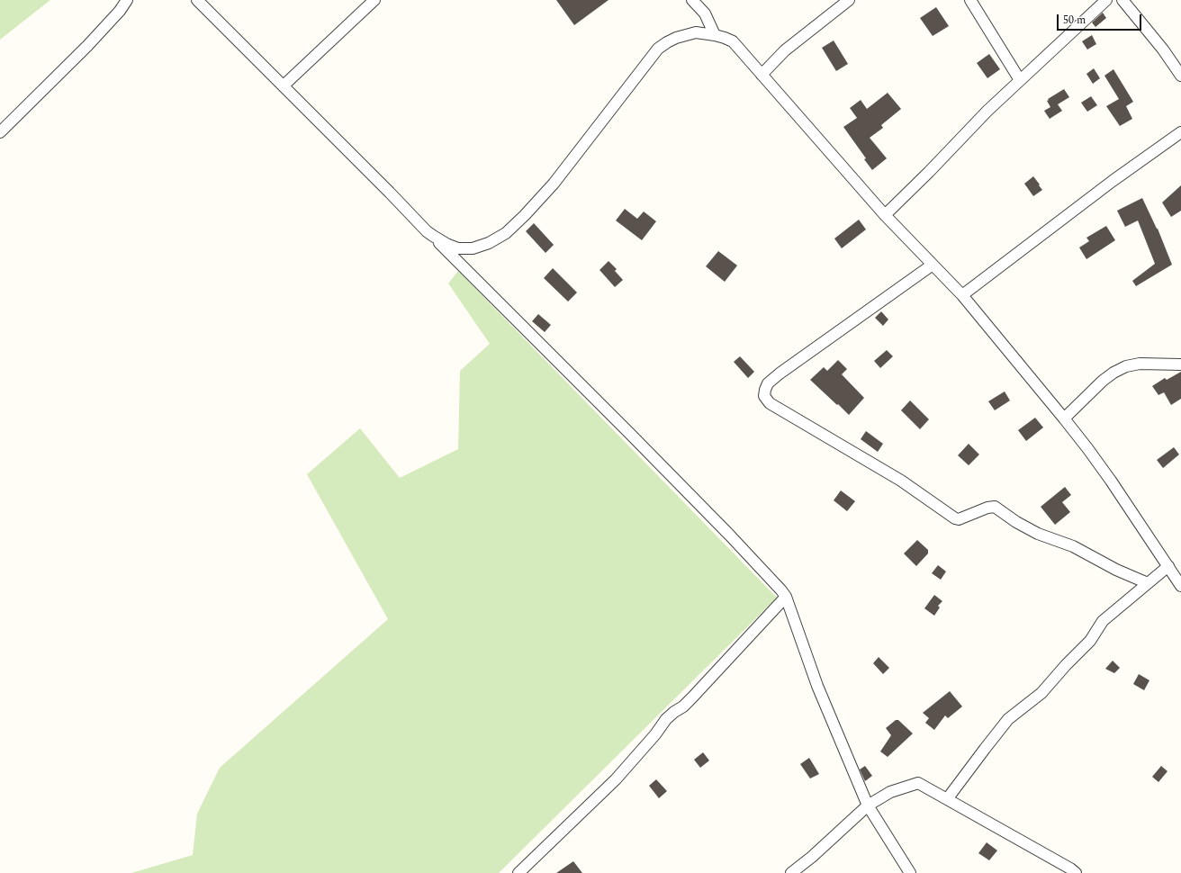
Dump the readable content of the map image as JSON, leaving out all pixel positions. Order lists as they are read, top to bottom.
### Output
{
  "scale_bar": "50 m"
}
